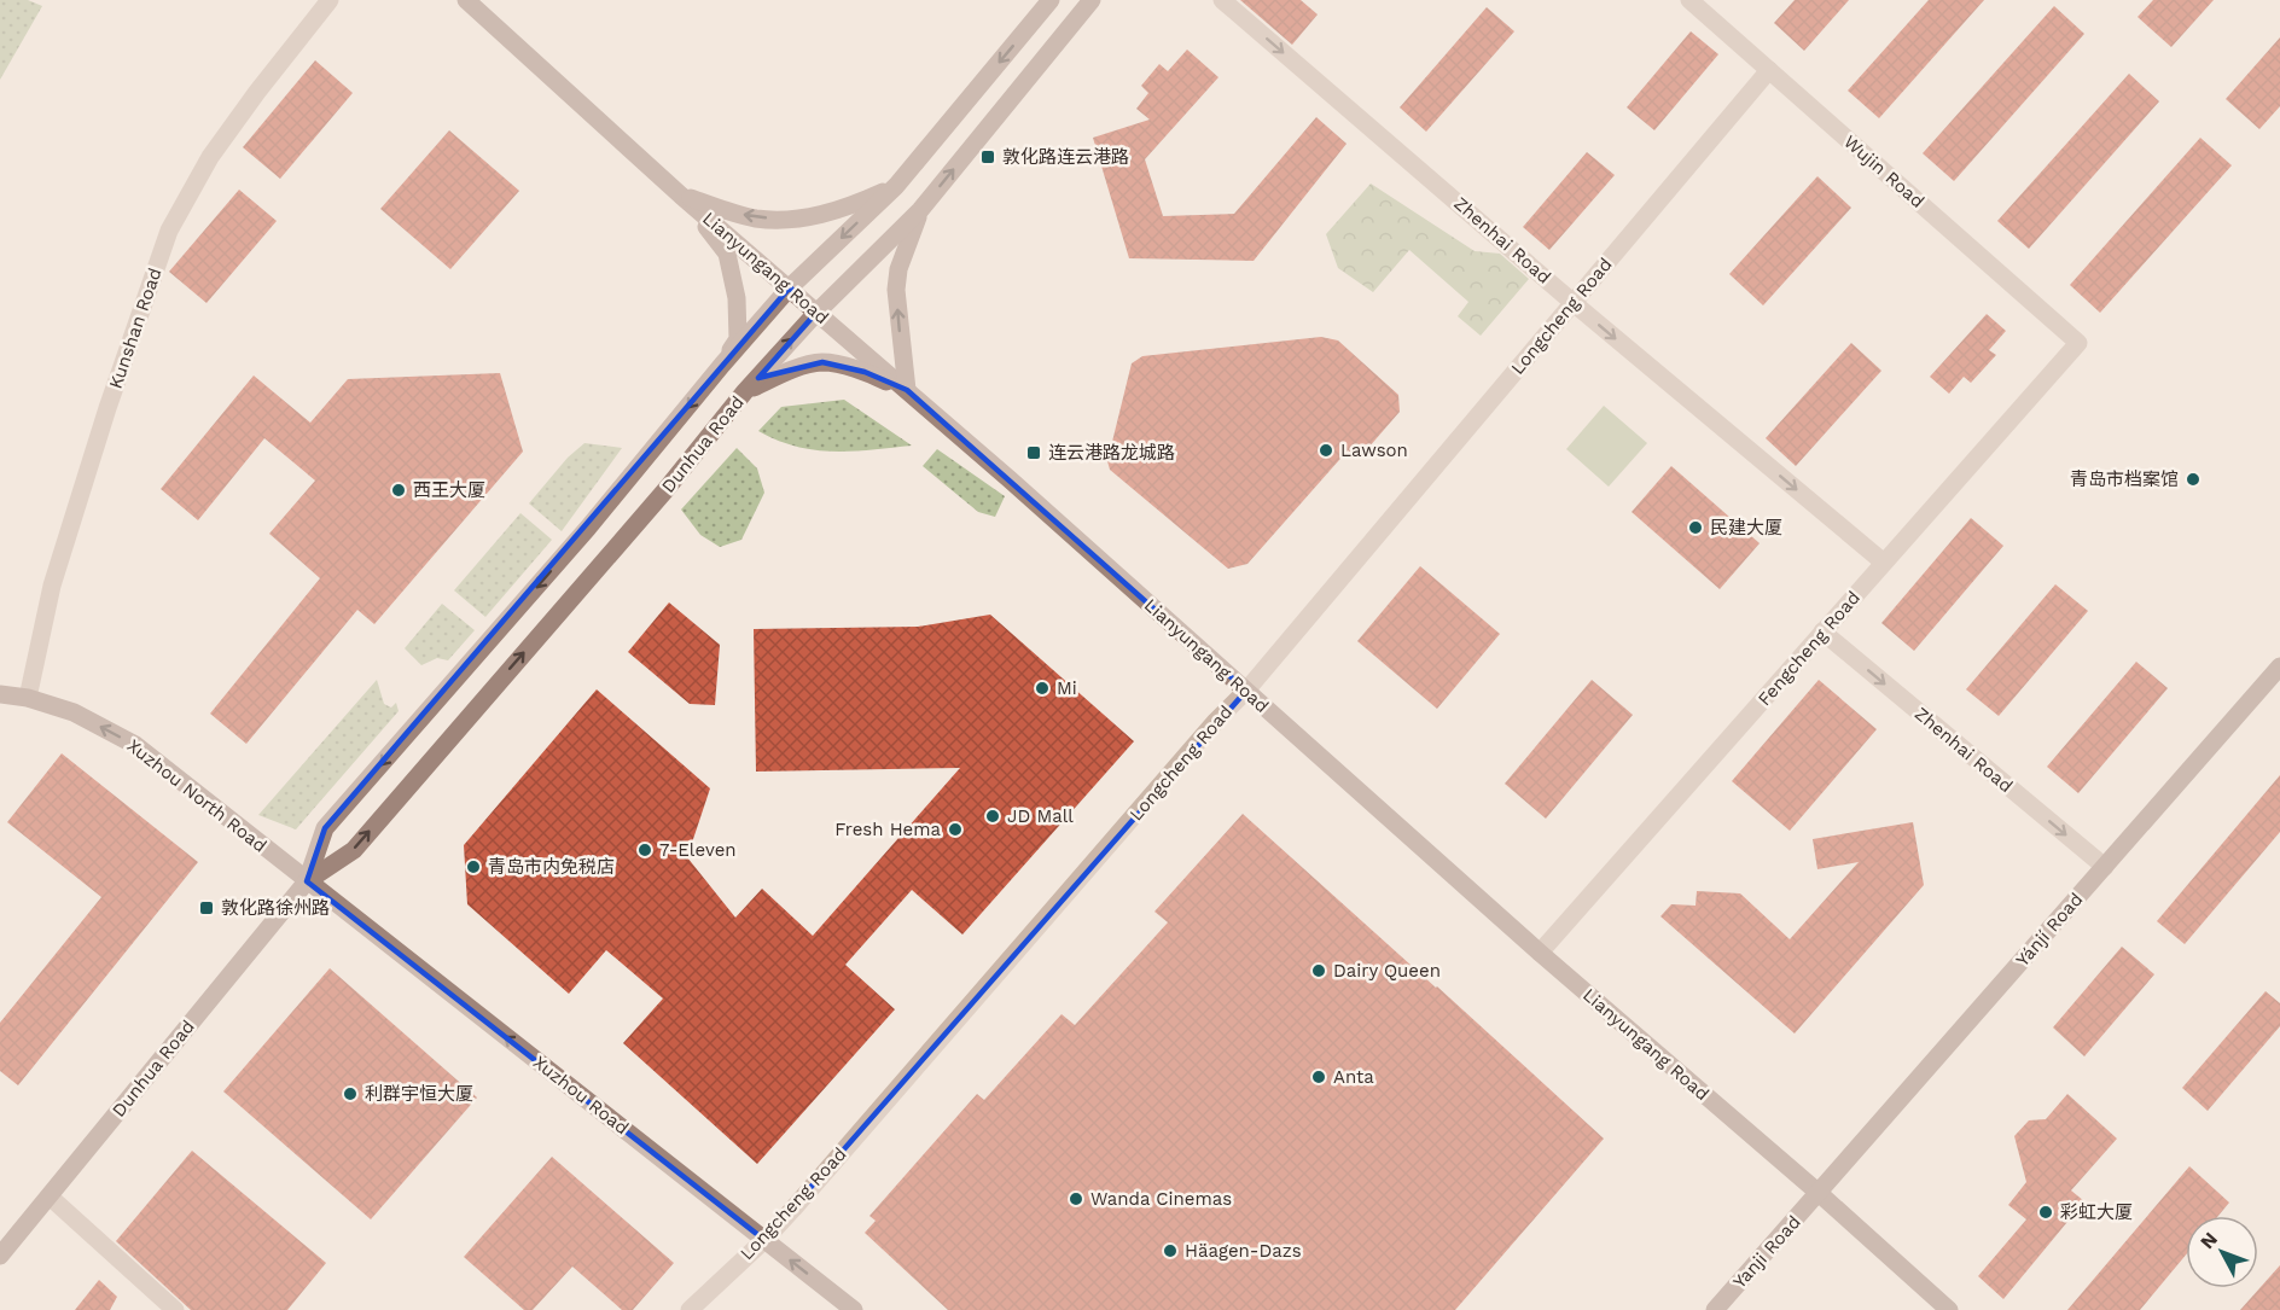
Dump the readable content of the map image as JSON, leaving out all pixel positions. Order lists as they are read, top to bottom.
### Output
{
  "streets": {
    "main road": [
      "Lianyungang Road",
      "Dunhua Road",
      "Xuzhou North Road",
      "Yánjí Road",
      "Xuzhou Road",
      "Yanji Road"
    ],
    "street": [
      "Wujin Road",
      "Zhenhai Road",
      "Longcheng Road",
      "Kunshan Road",
      "Fengcheng Road"
    ]
  },
  "crossings": [
    ["Wujin Road", "Longcheng Road"],
    ["Wujin Road", "Fengcheng Road"],
    ["Zhenhai Road", "Longcheng Road"],
    ["Zhenhai Road", "Fengcheng Road"],
    ["Zhenhai Road", "Yánjí Road"],
    ["Lianyungang Road", "Longcheng Road"],
    ["Lianyungang Road", "Dunhua Road"],
    ["Lianyungang Road", "Fengcheng Road"],
    ["Lianyungang Road", "Yánjí Road"],
    ["Lianyungang Road", "Yanji Road"],
    ["Longcheng Road", "Xuzhou Road"],
    ["Kunshan Road", "Xuzhou North Road"],
    ["Dunhua Road", "Xuzhou North Road"],
    ["Dunhua Road", "Xuzhou Road"],
    ["Xuzhou North Road", "Xuzhou Road"],
    ["Yánjí Road", "Yanji Road"]
  ],
  "one_way": ["Zhenhai Road", "Xuzhou North Road", "Xuzhou Road"],
  "places": {
    "transit": ["敦化路连云港路", "连云港路龙城路", "敦化路徐州路"],
    "other": [
      "Lawson",
      "青岛市档案馆",
      "西王大厦",
      "民建大厦",
      "Mi",
      "JD Mall",
      "Fresh Hema",
      "7-Eleven",
      "青岛市内免税店",
      "Dairy Queen",
      "Anta",
      "利群宇恒大厦",
      "Wanda Cinemas",
      "彩虹大厦",
      "Häagen-Dazs"
    ]
  },
  "north": "top left"
}
